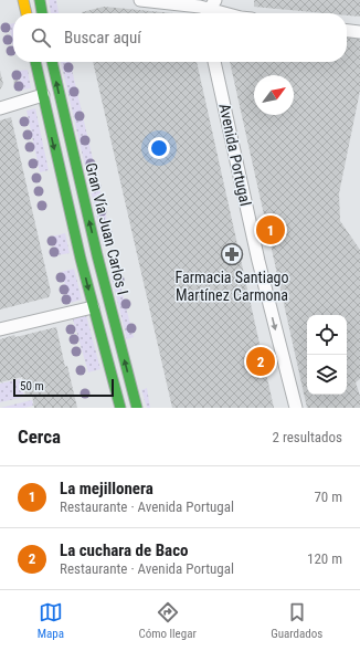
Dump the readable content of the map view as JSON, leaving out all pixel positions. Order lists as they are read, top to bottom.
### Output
{
  "streets": {
    "main road": ["Gran Vía Juan Carlos I"],
    "street": ["Avenida Portugal"]
  },
  "one_way": ["Avenida Portugal"],
  "places": {
    "pharmacy": ["Farmacia Santiago Martínez Carmona"]
  },
  "scale_bar": "50 m",
  "north": "top right",
  "page": {
    "search": "Buscar aquí",
    "pins": ["1", "2"],
    "scale": "50 m",
    "heading": ["Cerca", "2 resultados"],
    "list": [
      {
        "mark": "1",
        "name": "La mejillonera",
        "note": "Restaurante · Avenida Portugal",
        "value": "70 m"
      },
      {
        "mark": "2",
        "name": "La cuchara de Baco",
        "note": "Restaurante · Avenida Portugal",
        "value": "120 m"
      }
    ],
    "nav": ["Mapa", "Cómo llegar", "Guardados"]
  }
}
